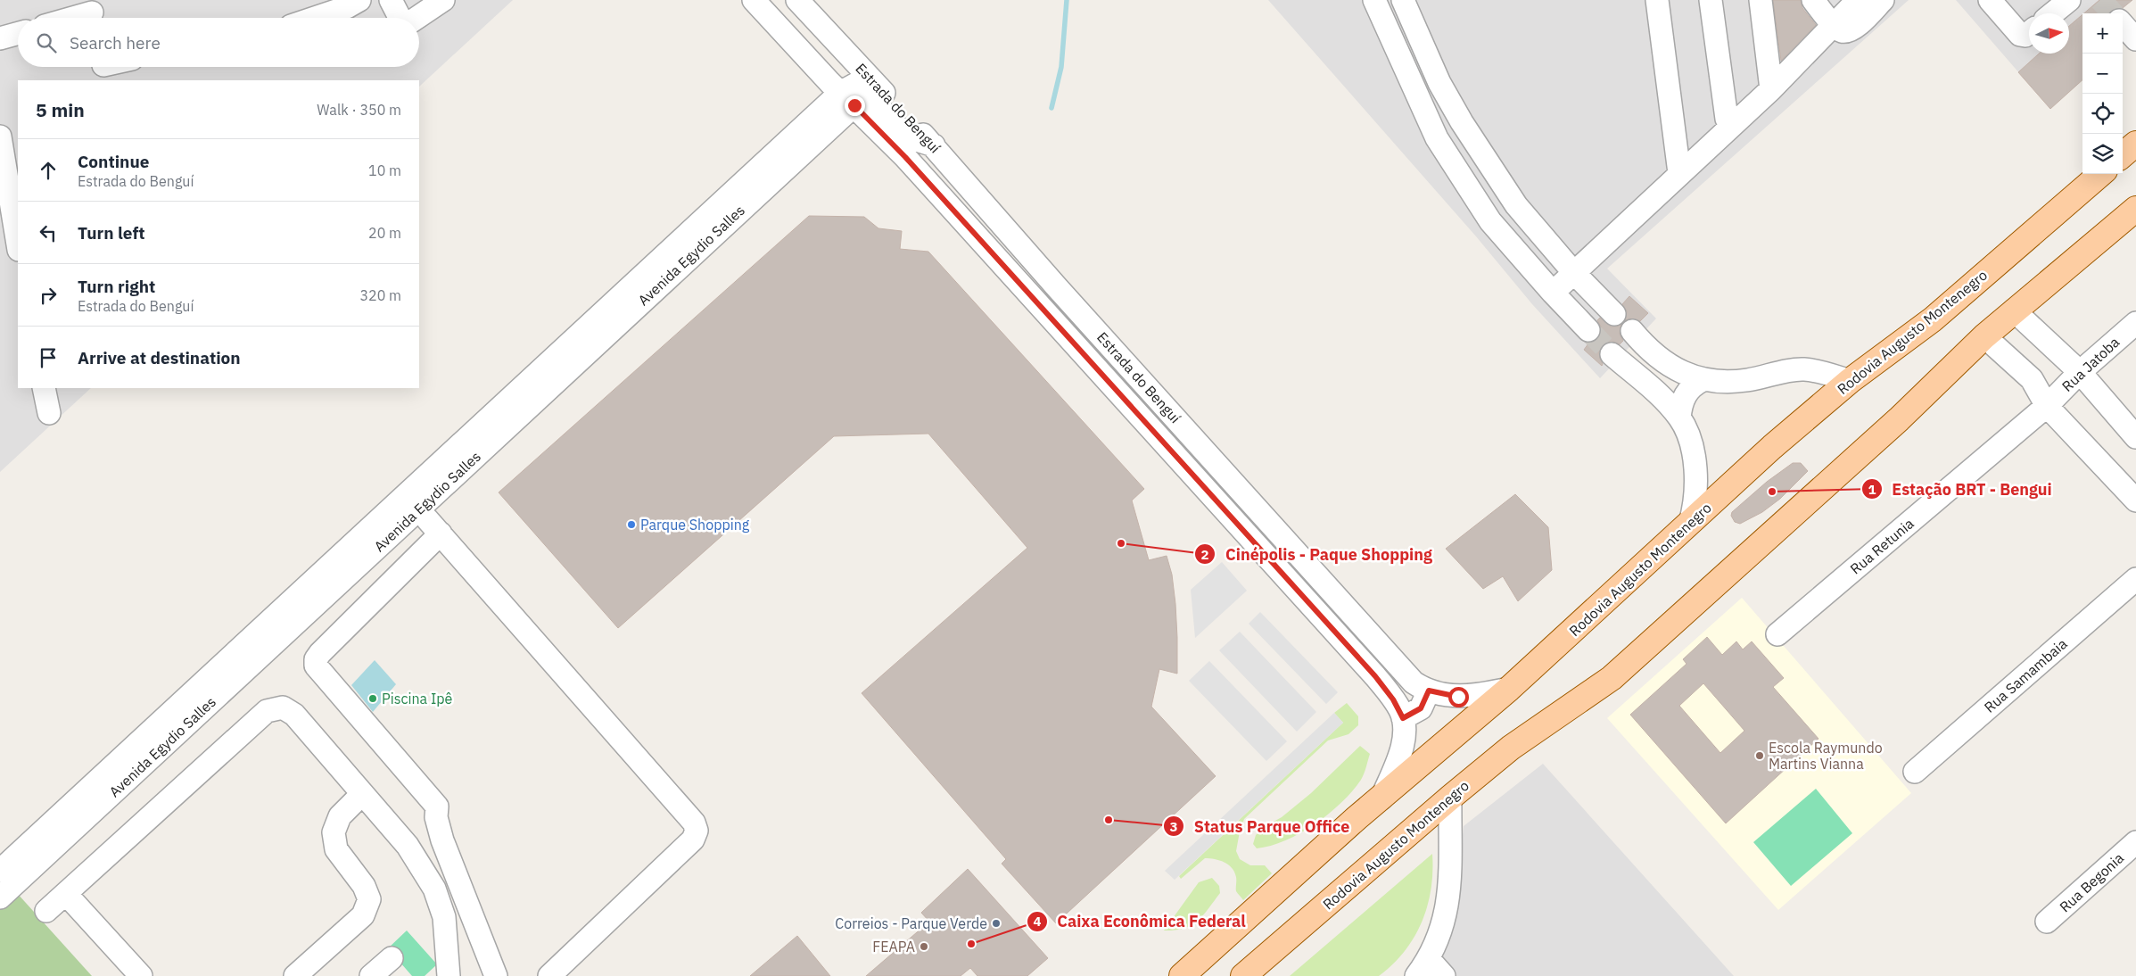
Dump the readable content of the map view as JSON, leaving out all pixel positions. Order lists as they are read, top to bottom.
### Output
{
  "streets": {
    "main road": ["Rodovia Augusto Montenegro"],
    "street": [
      "Estrada do Benguí",
      "Avenida Egydio Salles",
      "Rua Jatoba",
      "Rua Retunia",
      "Rua Samambaia",
      "Rua Begonia"
    ]
  },
  "crossings": [
    ["Estrada do Benguí", "Avenida Egydio Salles"],
    ["Estrada do Benguí", "Rodovia Augusto Montenegro"],
    ["Rua Jatoba", "Rua Retunia"]
  ],
  "places": [
    "Estação BRT - Bengui",
    "Parque Shopping",
    "Cinépolis - Paque Shopping",
    "Piscina Ipê",
    "Escola Raymundo Martins Vianna",
    "Status Parque Office",
    "Correios - Parque Verde",
    "Caixa Econômica Federal",
    "FEAPA"
  ],
  "north": "right",
  "page": {
    "map_buttons": ["+", "−"],
    "search": "Search here",
    "heading": ["5 min", "Walk · 350 m"],
    "list": [
      ["Continue", "Estrada do Benguí", "10 m"],
      ["Turn left", "20 m"],
      ["Turn right", "Estrada do Benguí", "320 m"],
      "Arrive at destination"
    ]
  }
}
